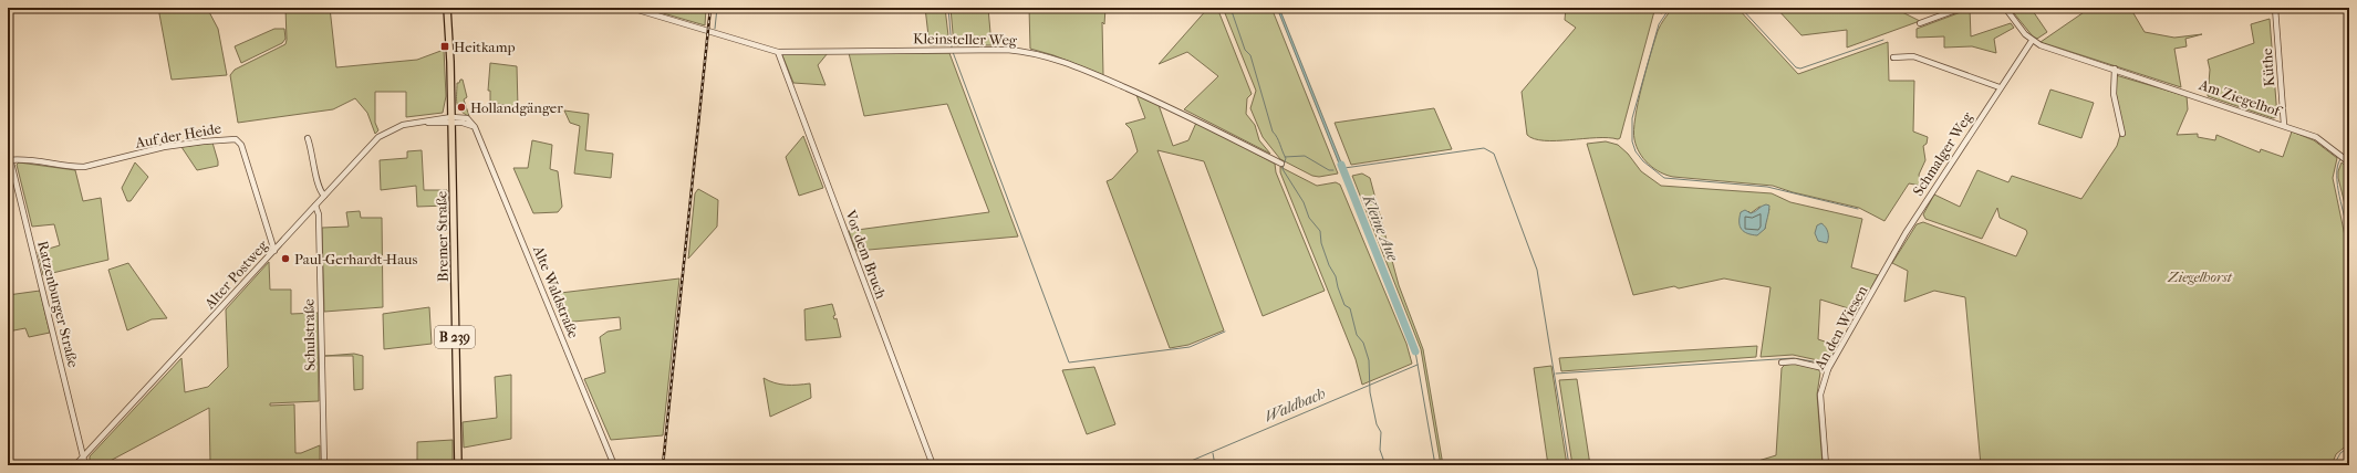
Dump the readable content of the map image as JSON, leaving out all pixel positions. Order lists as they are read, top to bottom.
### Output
{
  "streets": {
    "main road": ["Bremer Straße", "B 239"],
    "street": [
      "Kleinsteller Weg",
      "Küthe",
      "Am Ziegelhof",
      "Auf der Heide",
      "Schmalger Weg",
      "Vor dem Bruch",
      "Alter Postweg",
      "Alte Waldstraße",
      "Ratzenburger Straße",
      "An den Wiesen",
      "Schulstraße"
    ]
  },
  "crossings": [
    ["Kleinsteller Weg", "Vor dem Bruch"],
    ["Küthe", "Am Ziegelhof"],
    ["Am Ziegelhof", "Schmalger Weg"],
    ["Auf der Heide", "Alter Postweg"],
    ["Auf der Heide", "Ratzenburger Straße"],
    ["Schmalger Weg", "An den Wiesen"],
    ["Bremer Straße", "Alter Postweg"],
    ["Bremer Straße", "Alte Waldstraße"],
    ["Alter Postweg", "Alte Waldstraße"],
    ["Alter Postweg", "Ratzenburger Straße"],
    ["Alter Postweg", "Schulstraße"]
  ],
  "water": ["Kleine Aue", "Waldbach"],
  "parks": ["Ziegelhorst"],
  "places": {
    "transit": ["Heitkamp"],
    "other": ["Hollandgänger", "Paul-Gerhardt-Haus"]
  }
}
